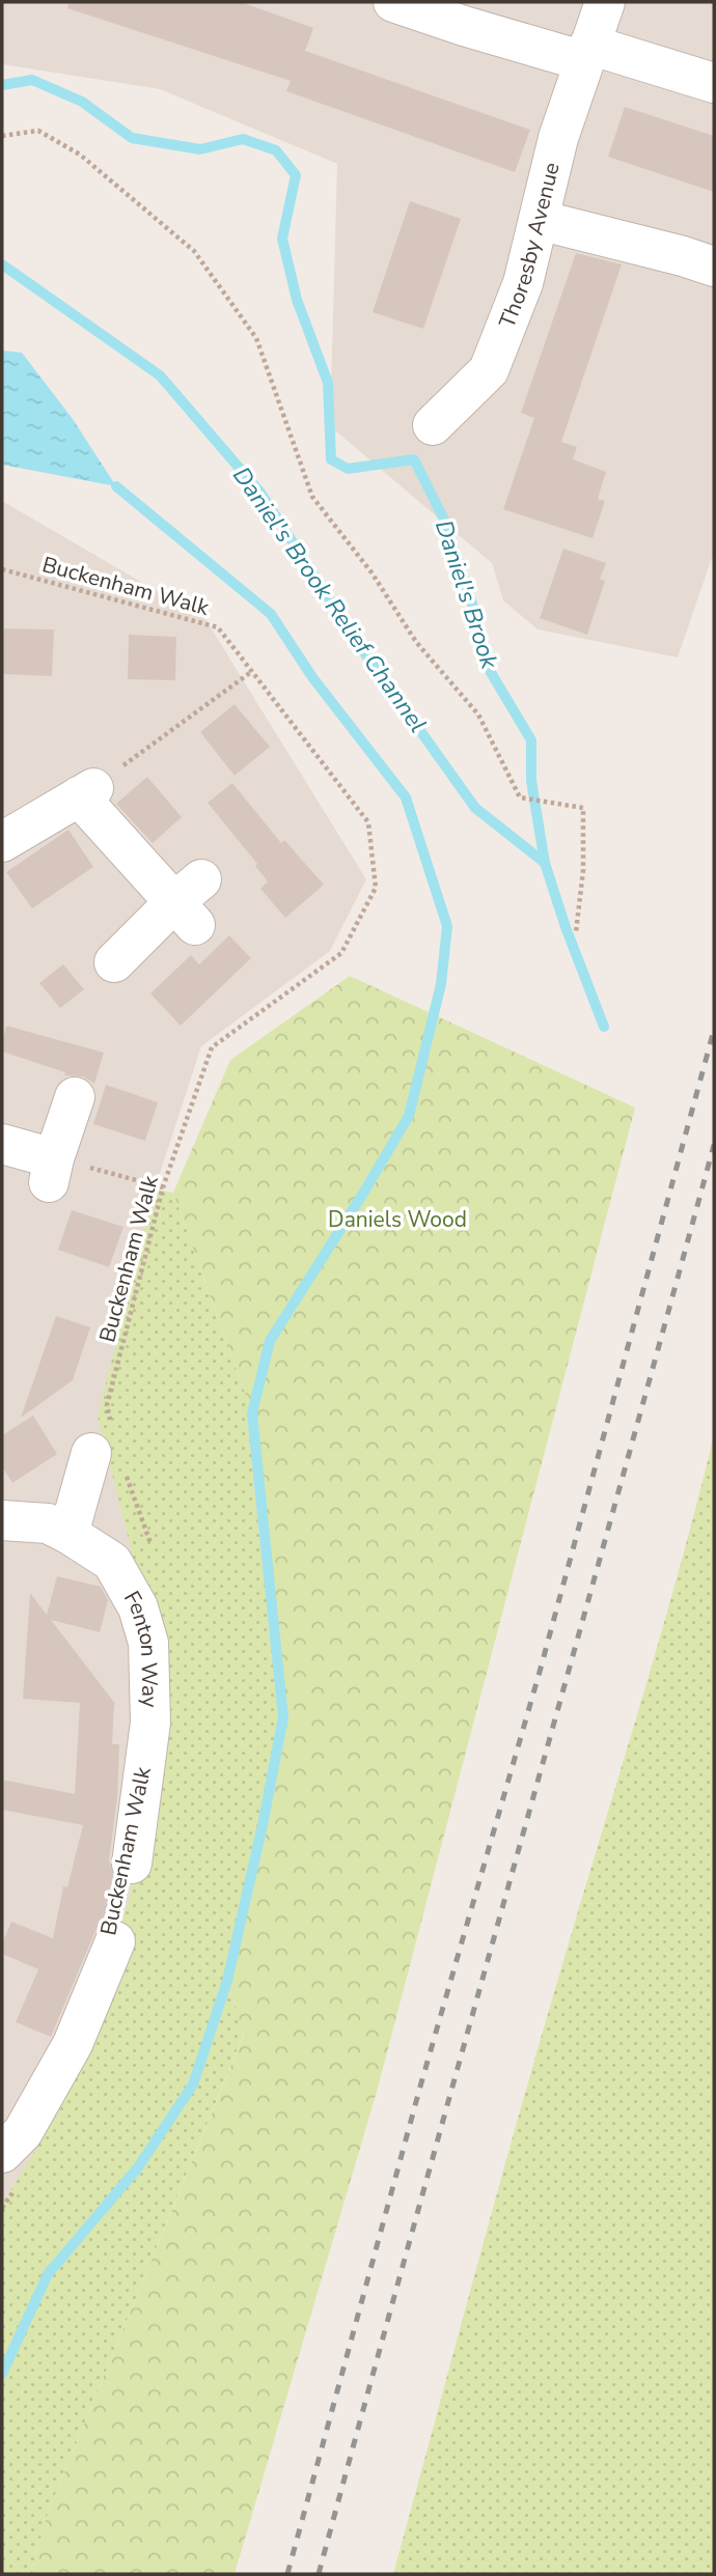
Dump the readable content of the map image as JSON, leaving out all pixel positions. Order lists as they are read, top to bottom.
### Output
{
  "streets": {
    "street": ["Thoresby Avenue", "Fenton Way"],
    "path": ["Buckenham Walk"]
  },
  "water": ["Daniel's Brook", "Daniel's Brook Relief Channel"],
  "parks": ["Daniels Wood"]
}
